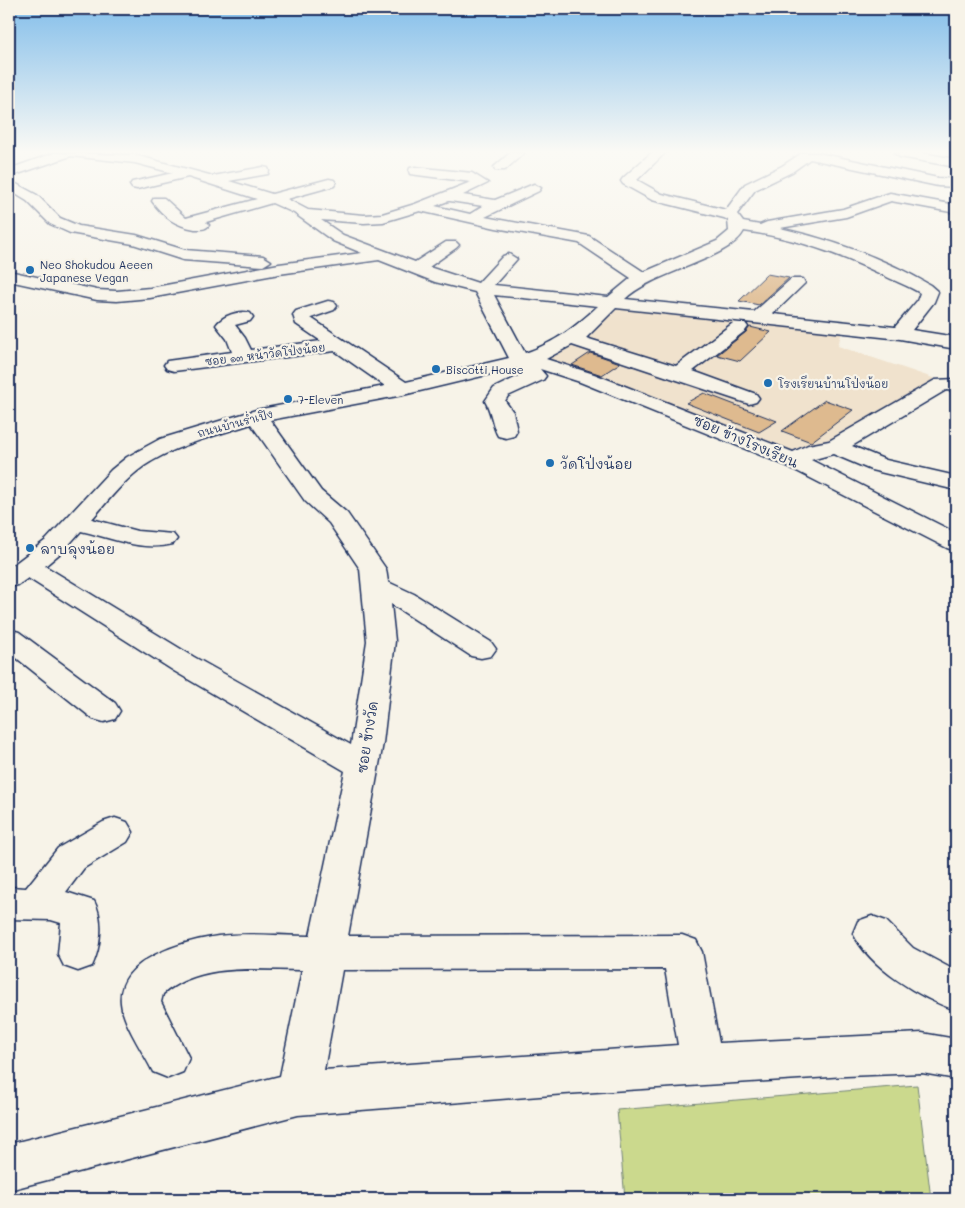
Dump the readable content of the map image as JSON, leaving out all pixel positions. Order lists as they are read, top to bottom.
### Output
{
  "streets": {
    "street": [
      "ซอย ๑๓ หน้าวัดโป่งน้อย",
      "ถนนบ้านร่ำเปิง",
      "ซอย ข้างโรงเรียน",
      "ซอย ข้างวัด"
    ]
  },
  "crossings": [
    ["ซอย ๑๓ หน้าวัดโป่งน้อย", "ถนนบ้านร่ำเปิง"],
    ["ถนนบ้านร่ำเปิง", "ซอย ข้างโรงเรียน"],
    ["ถนนบ้านร่ำเปิง", "ซอย ข้างวัด"]
  ],
  "places": [
    "Neo Shokudou Aeeen Japanese Vegan",
    "Biscotti House",
    "โรงเรียนบ้านโป่งน้อย",
    "7-Eleven",
    "วัดโป่งน้อย",
    "ลาบลุงน้อย"
  ]
}
